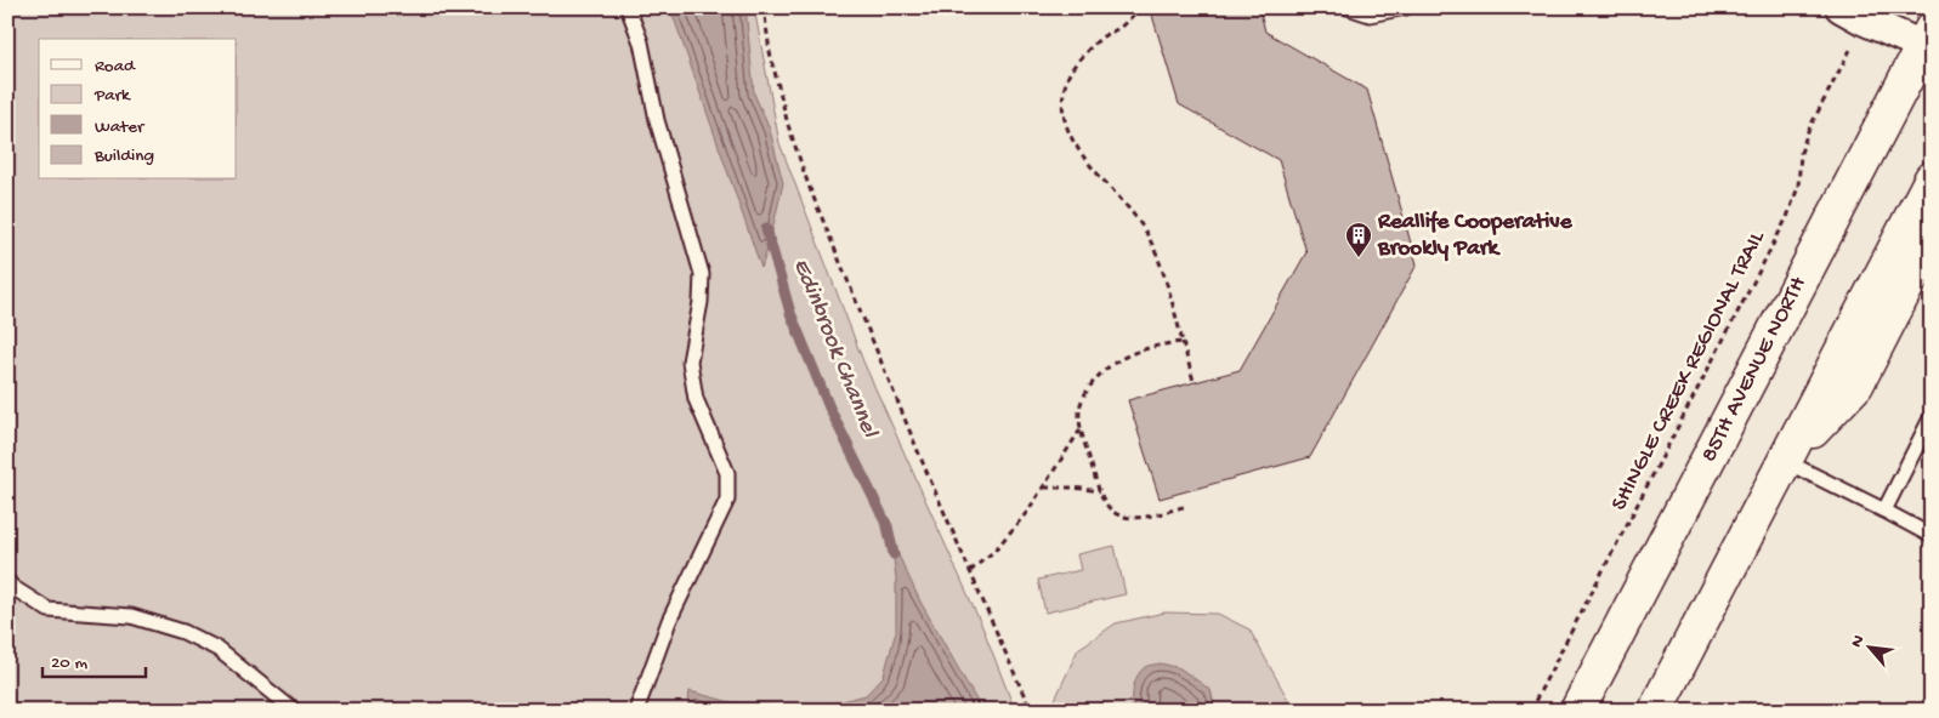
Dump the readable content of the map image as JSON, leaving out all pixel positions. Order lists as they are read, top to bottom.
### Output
{
  "streets": {
    "main road": ["85TH AVENUE NORTH"],
    "path": ["SHINGLE CREEK REGIONAL TRAIL"]
  },
  "water": ["Edinbrook Channel"],
  "places": {
    "building": ["Reallife Cooperative Brookly Park"]
  },
  "legend": [
    "Road",
    "Park",
    "Water",
    "Building"
  ],
  "scale_bar": "20 m",
  "north": "top left"
}
